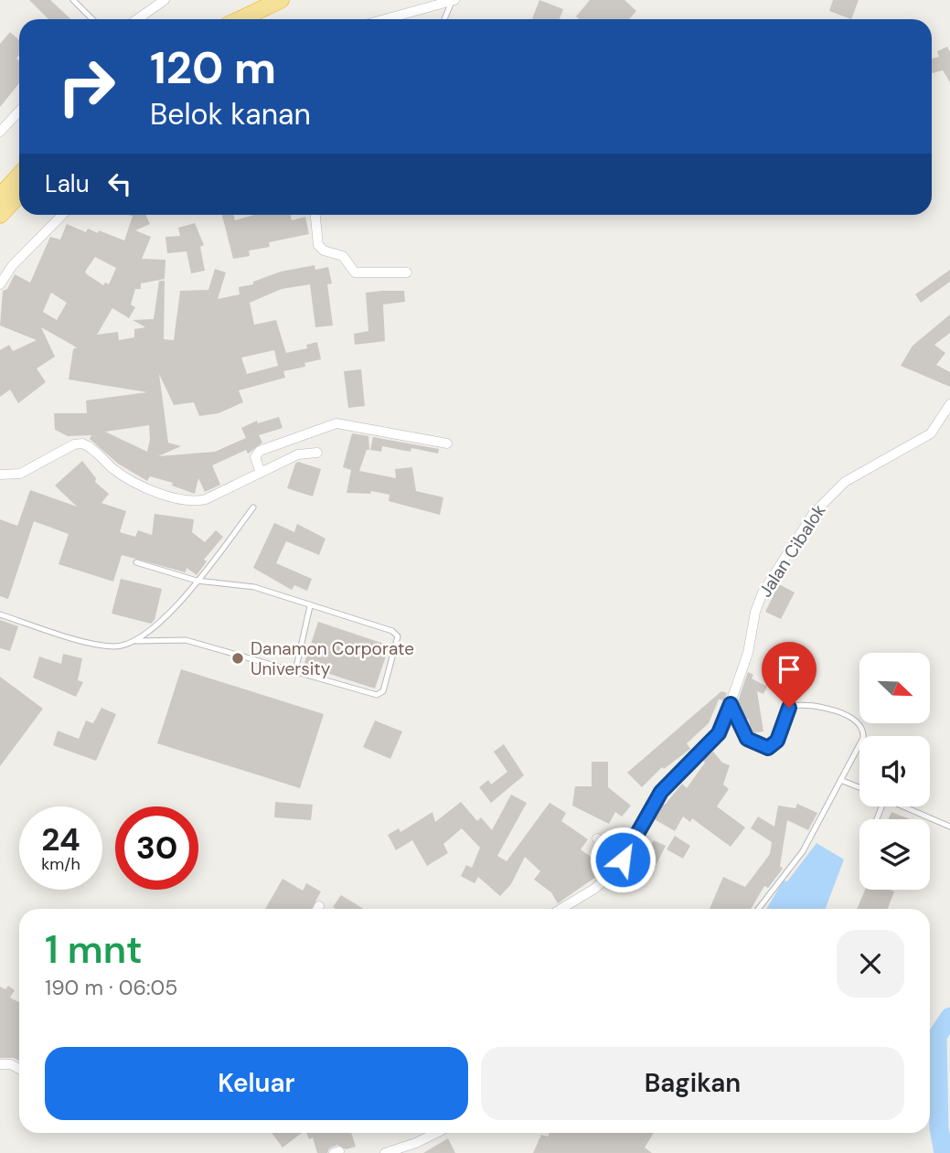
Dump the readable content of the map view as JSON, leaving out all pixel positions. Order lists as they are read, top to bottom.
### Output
{
  "streets": {
    "street": ["Jalan Cibalok"]
  },
  "places": ["Danamon Corporate University"],
  "north": "bottom right",
  "page": {
    "turn": ["120 m", "Belok kanan"],
    "then": "Lalu",
    "speed": "24 km/h",
    "limit": "30",
    "heading": ["1 mnt", "190 m · 06:05"],
    "buttons": ["Keluar", "Bagikan"]
  }
}
